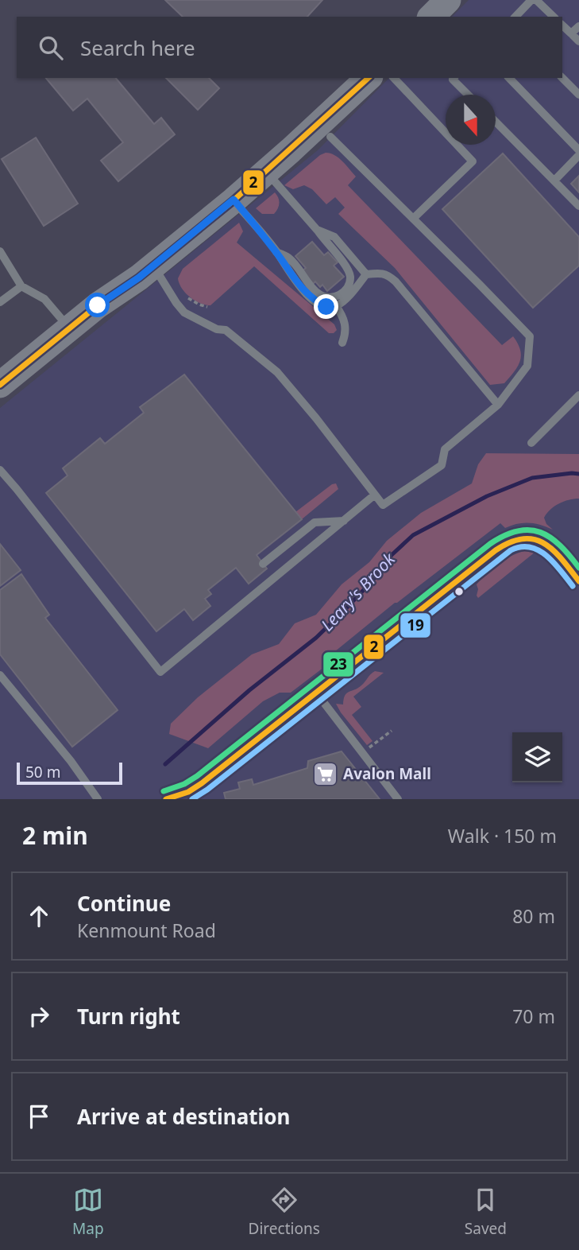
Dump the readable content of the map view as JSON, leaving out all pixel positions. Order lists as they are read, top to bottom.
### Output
{
  "water": ["Leary's Brook"],
  "places": {
    "supermarket": ["Avalon Mall"]
  },
  "lines": ["transit line 2", "transit line 23", "transit line 19"],
  "scale_bar": "50 m",
  "north": "bottom",
  "page": {
    "search": "Search here",
    "scale": "50 m",
    "heading": ["2 min", "Walk · 150 m"],
    "list": [
      ["Continue", "Kenmount Road", "80 m"],
      ["Turn right", "70 m"],
      "Arrive at destination"
    ],
    "nav": ["Map", "Directions", "Saved"]
  }
}
